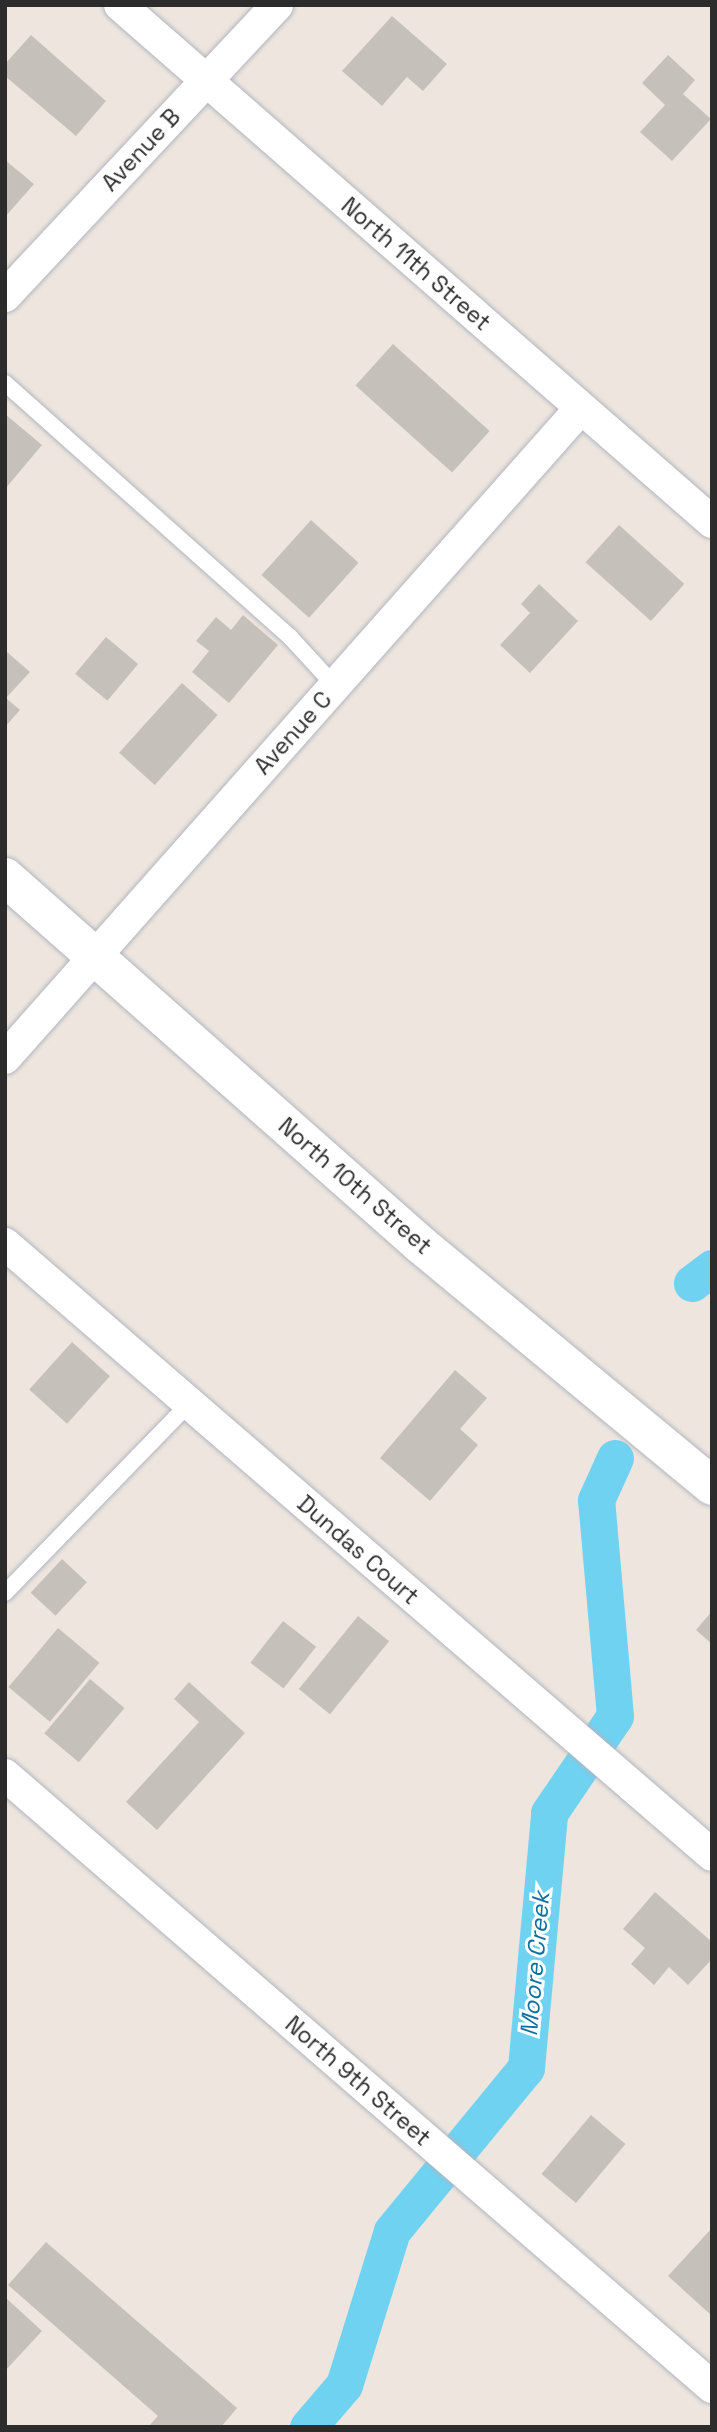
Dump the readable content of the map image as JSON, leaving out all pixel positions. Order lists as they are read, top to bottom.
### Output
{
  "streets": {
    "street": [
      "Avenue B",
      "North 11th Street",
      "Avenue C",
      "North 10th Street",
      "Dundas Court",
      "North 9th Street"
    ]
  },
  "crossings": [
    ["Avenue B", "North 11th Street"],
    ["North 11th Street", "Avenue C"],
    ["Avenue C", "North 10th Street"]
  ],
  "water": ["Moore Creek"]
}
